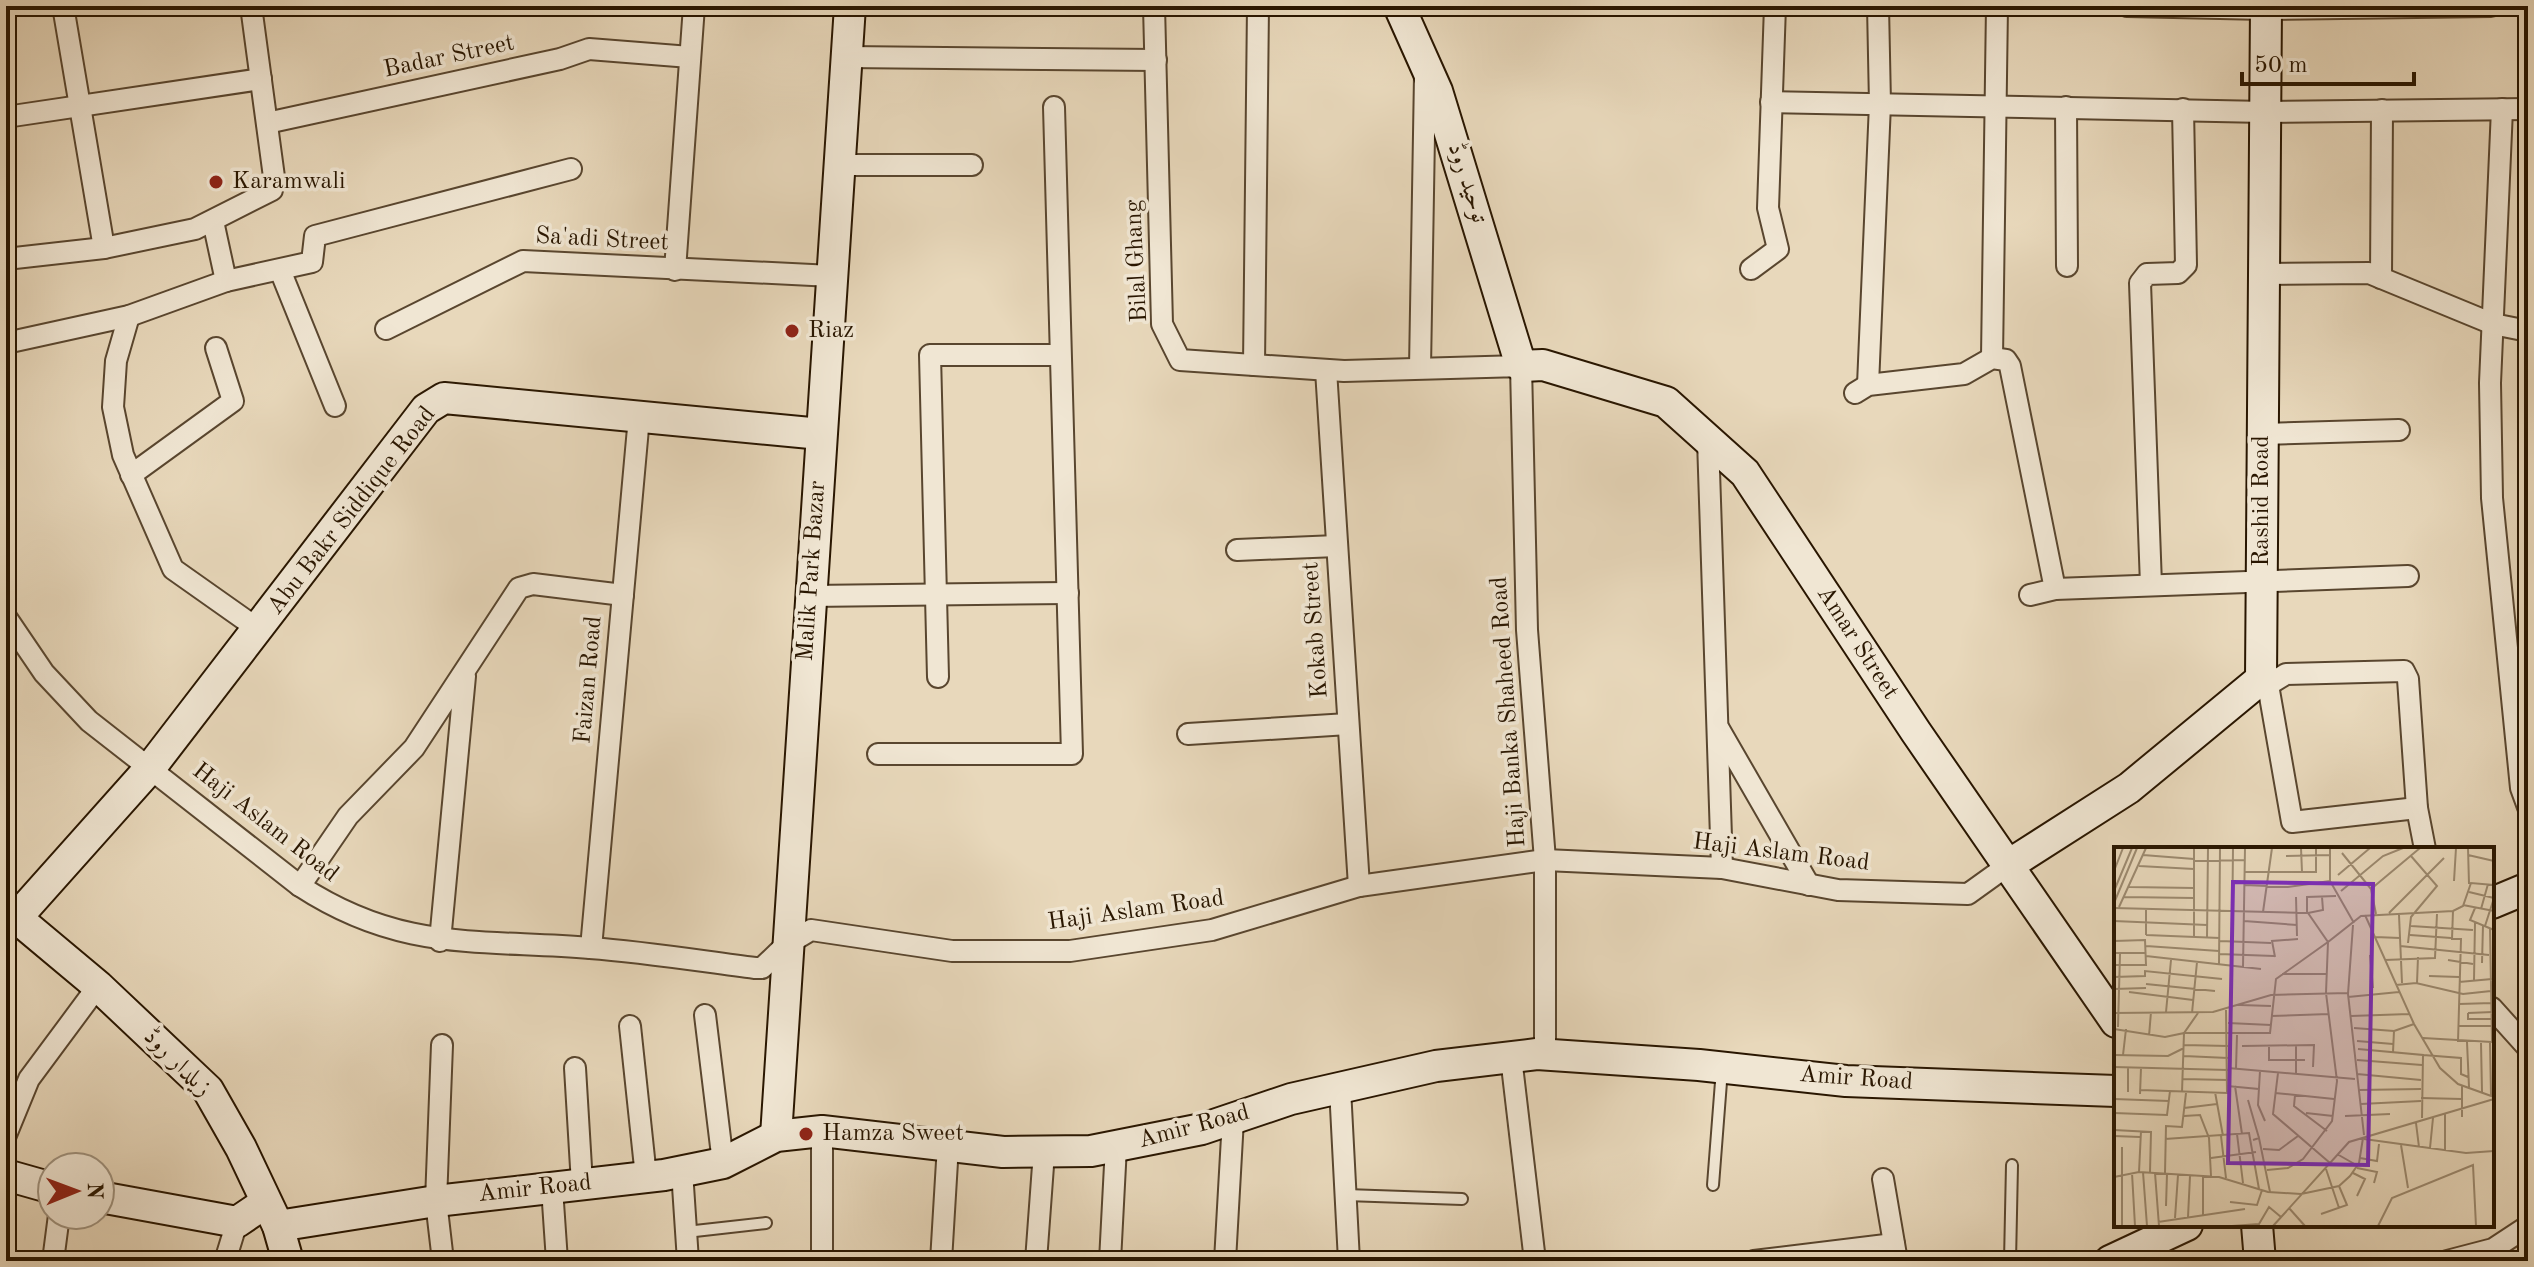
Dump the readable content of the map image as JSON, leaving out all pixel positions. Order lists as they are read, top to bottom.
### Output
{
  "streets": {
    "street": [
      "Badar Street",
      "توحید روڈ",
      "Sa'adi Street",
      "Bilal Ghang",
      "Rashid Road",
      "Abu Bakr Siddique Road",
      "Malik Park Bazar",
      "Kokab Street",
      "Amar Street",
      "Faizan Road",
      "Haji Banka Shaheed Road",
      "Haji Aslam Road",
      "زیلدار روڈ",
      "Amir Road"
    ]
  },
  "crossings": [
    ["توحید روڈ", "Bilal Ghang"],
    ["توحید روڈ", "Amar Street"],
    ["توحید روڈ", "Haji Banka Shaheed Road"],
    ["Sa'adi Street", "Malik Park Bazar"],
    ["Bilal Ghang", "Kokab Street"],
    ["Bilal Ghang", "Amar Street"],
    ["Bilal Ghang", "Haji Banka Shaheed Road"],
    ["Abu Bakr Siddique Road", "Malik Park Bazar"],
    ["Abu Bakr Siddique Road", "Faizan Road"],
    ["Abu Bakr Siddique Road", "Haji Aslam Road"],
    ["Abu Bakr Siddique Road", "زیلدار روڈ"],
    ["Malik Park Bazar", "Haji Aslam Road"],
    ["Malik Park Bazar", "Amir Road"],
    ["Kokab Street", "Haji Aslam Road"],
    ["Amar Street", "Haji Banka Shaheed Road"],
    ["Amar Street", "Haji Aslam Road"],
    ["Faizan Road", "Haji Aslam Road"],
    ["Haji Banka Shaheed Road", "Haji Aslam Road"],
    ["Haji Banka Shaheed Road", "Amir Road"],
    ["زیلدار روڈ", "Amir Road"]
  ],
  "places": ["Karamwali", "Riaz", "Hamza Sweet"],
  "scale_bar": "50 m",
  "north": "right"
}
